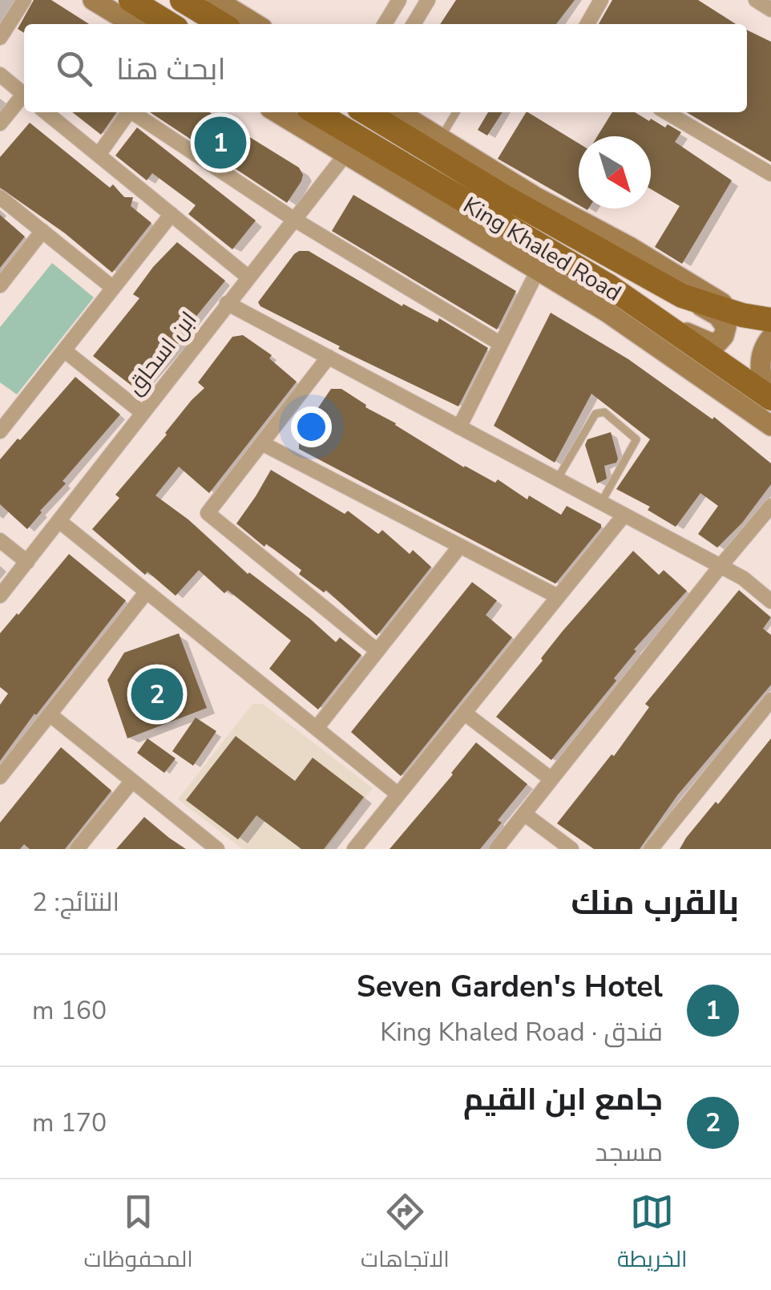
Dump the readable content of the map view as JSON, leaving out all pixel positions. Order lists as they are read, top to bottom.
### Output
{
  "streets": {
    "main road": ["King Khaled Road"],
    "street": ["ابن اسحاق"]
  },
  "crossings": [
    ["King Khaled Road", "ابن اسحاق"]
  ],
  "north": "bottom right",
  "page": {
    "search": "ابحث هنا",
    "pins": ["1", "2"],
    "heading": ["بالقرب منك", "النتائج: 2"],
    "list": [
      {
        "mark": "1",
        "name": "Seven Garden's Hotel",
        "note": "فندق · King Khaled Road",
        "value": "160 m"
      },
      {
        "mark": "2",
        "name": "جامع ابن القيم",
        "note": "مسجد",
        "value": "170 m"
      }
    ],
    "nav": ["الخريطة", "الاتجاهات", "المحفوظات"]
  }
}
